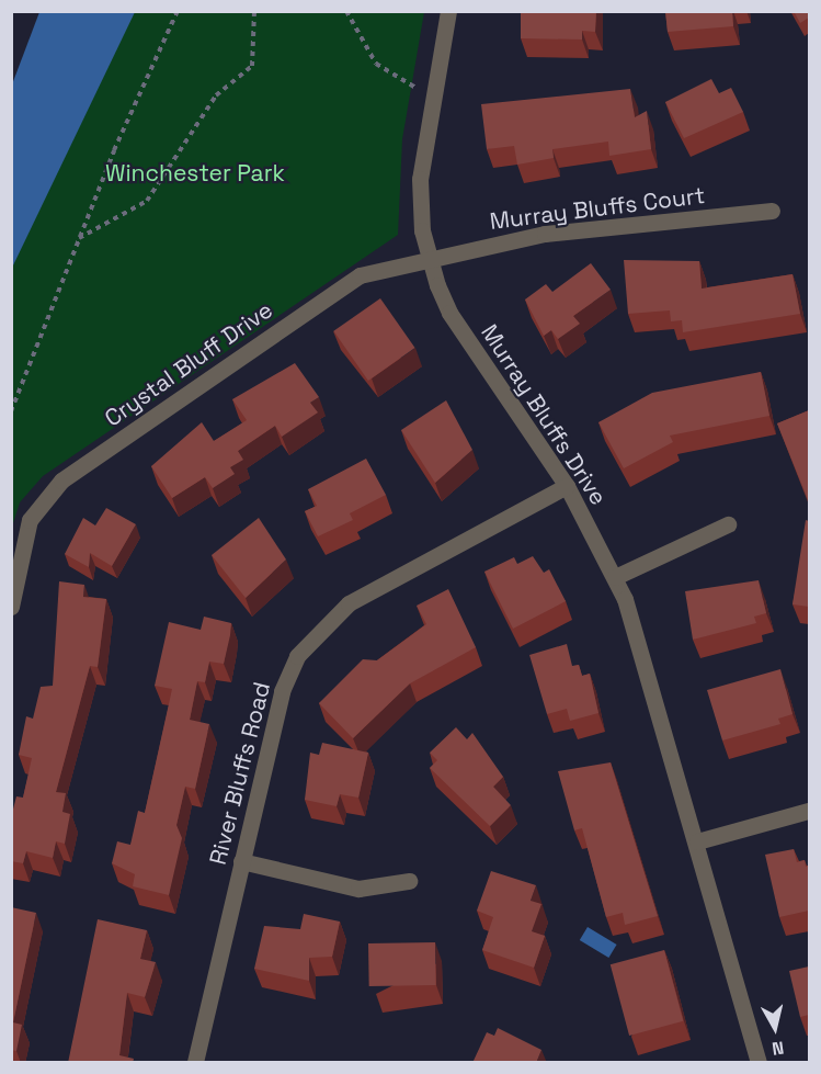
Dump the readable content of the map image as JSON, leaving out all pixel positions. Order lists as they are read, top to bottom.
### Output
{
  "streets": {
    "street": [
      "Murray Bluffs Court",
      "Crystal Bluff Drive",
      "Murray Bluffs Drive",
      "River Bluffs Road"
    ]
  },
  "crossings": [
    ["Murray Bluffs Court", "Crystal Bluff Drive"],
    ["Murray Bluffs Court", "Murray Bluffs Drive"],
    ["Crystal Bluff Drive", "Murray Bluffs Drive"],
    ["Murray Bluffs Drive", "River Bluffs Road"]
  ],
  "parks": ["Winchester Park"],
  "north": "bottom"
}
